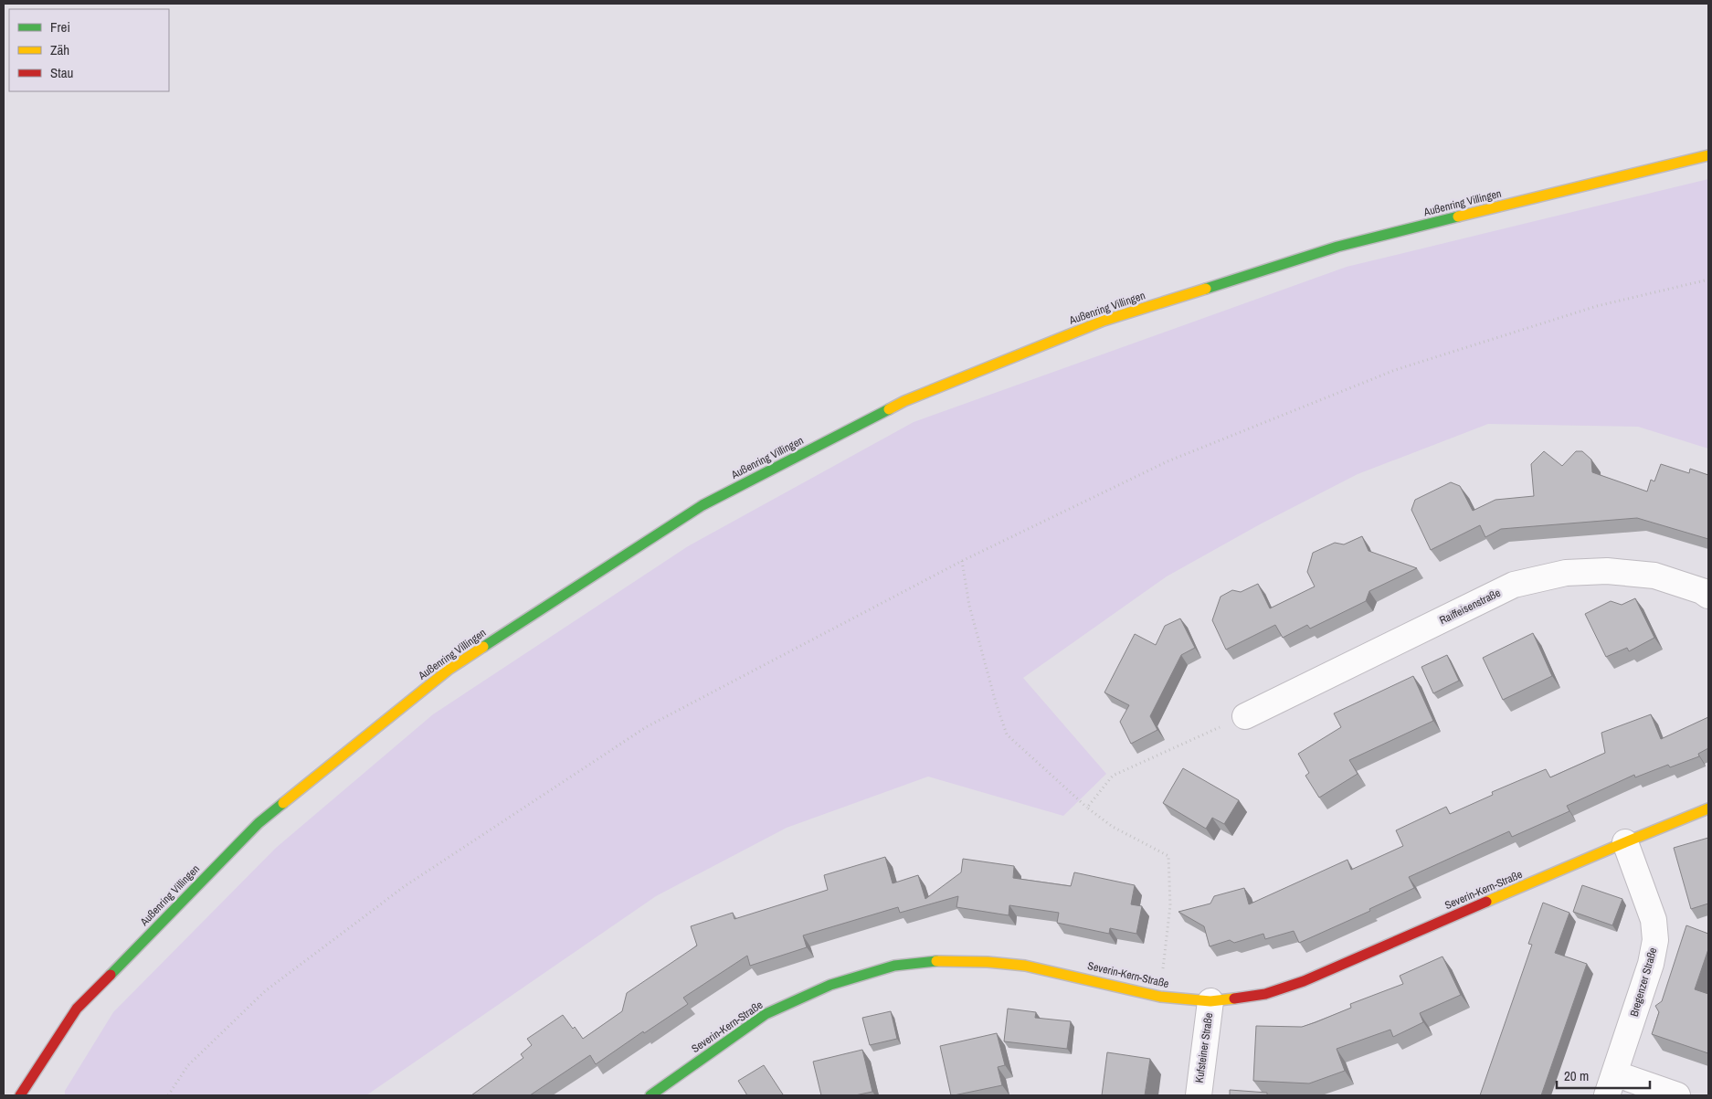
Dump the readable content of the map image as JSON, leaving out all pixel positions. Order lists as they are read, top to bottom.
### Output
{
  "streets": {
    "street": [
      "Außenring Villingen",
      "Raiffeisenstraße",
      "Severin-Kern-Straße",
      "Bregenzer Straße",
      "Kufsteiner Straße"
    ]
  },
  "crossings": [
    ["Severin-Kern-Straße", "Bregenzer Straße"],
    ["Severin-Kern-Straße", "Kufsteiner Straße"]
  ],
  "legend": ["Frei", "Zäh", "Stau"],
  "scale_bar": "20 m"
}
